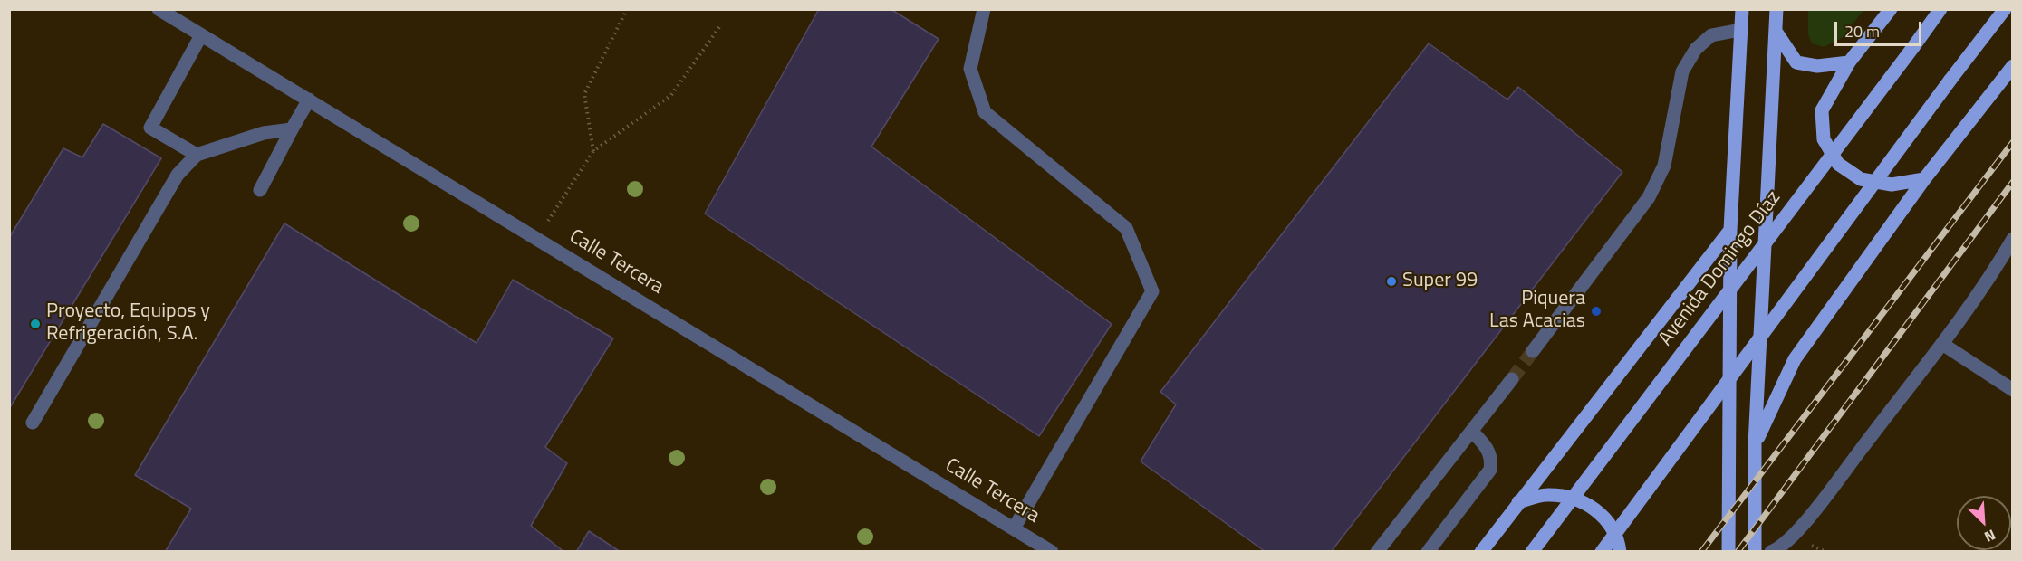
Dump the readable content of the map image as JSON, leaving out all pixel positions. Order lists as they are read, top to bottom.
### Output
{
  "streets": {
    "main road": ["Avenida Domingo Díaz"],
    "street": ["Calle Tercera"]
  },
  "places": ["Super 99", "Piquera Las Acacias", "Proyecto, Equipos y Refrigeración, S.A."],
  "scale_bar": "20 m",
  "north": "bottom right"
}
